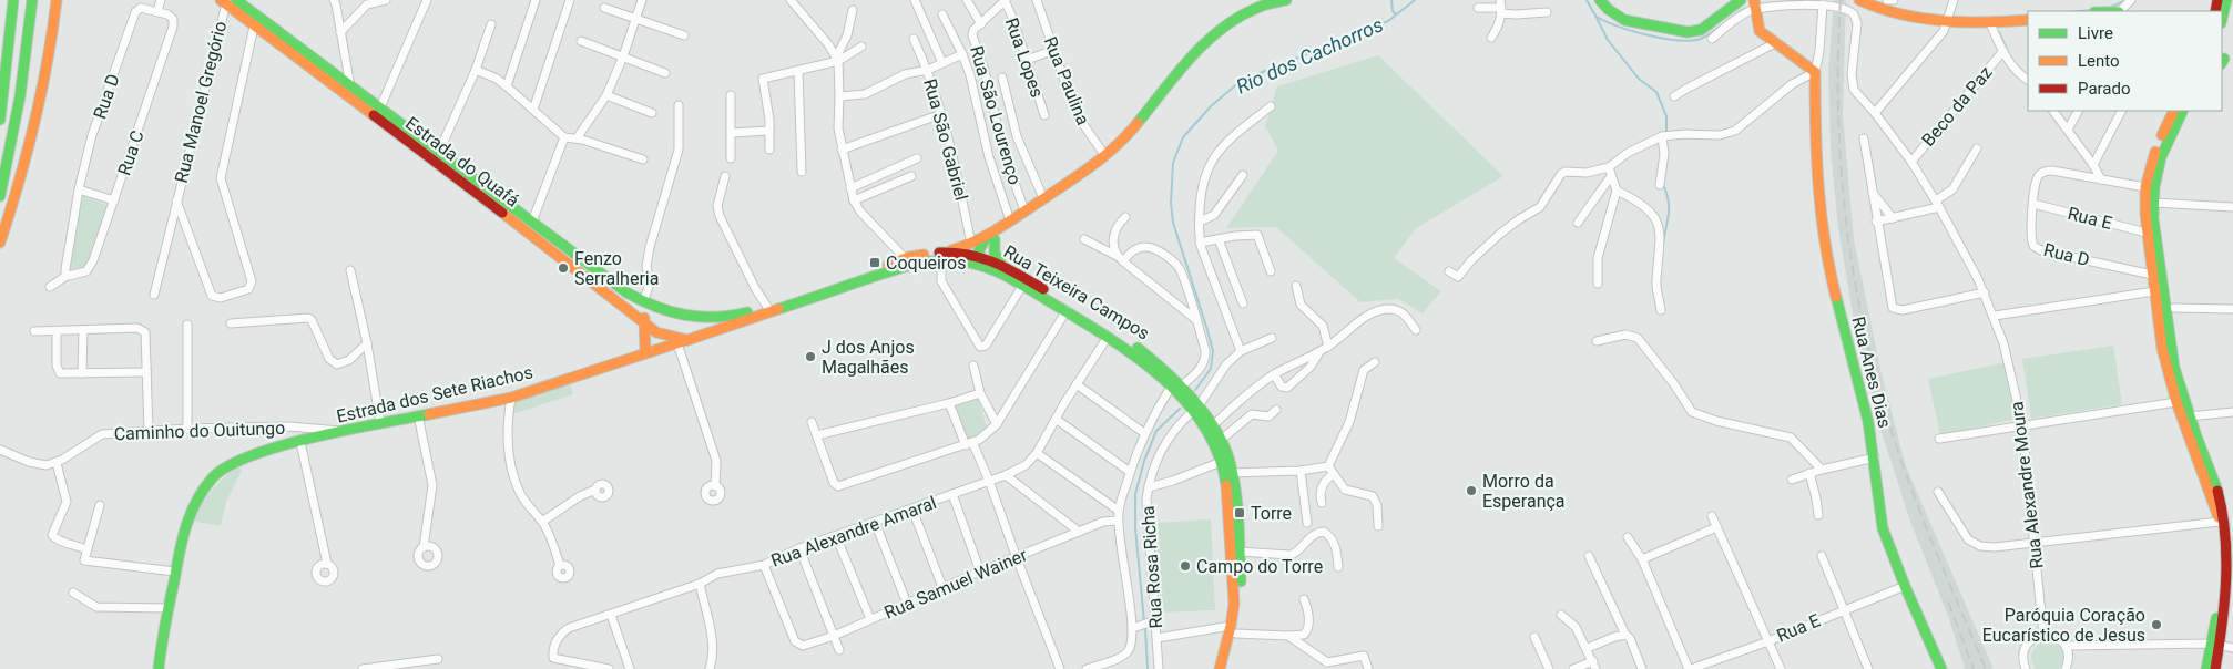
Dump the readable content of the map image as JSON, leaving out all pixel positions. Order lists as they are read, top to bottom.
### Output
{
  "streets": {
    "main road": [
      "Estrada do Quafá",
      "Rua Teixeira Campos",
      "Rua Anes Dias",
      "Estrada dos Sete Riachos"
    ],
    "street": [
      "Rua Lopes",
      "Rua Paulina",
      "Rua D",
      "Rua Manoel Gregório",
      "Beco da Paz",
      "Rua São Lourenço",
      "Rua São Gabriel",
      "Rua C",
      "Rua E",
      "Caminho do Ouitungo",
      "Rua Alexandre Moura",
      "Rua Alexandre Amaral",
      "Rua Rosa Richa",
      "Rua Samuel Wainer"
    ]
  },
  "crossings": [
    ["Rua Lopes", "Rua São Lourenço"],
    ["Rua D", "Rua C"],
    ["Rua D", "Rua E"],
    ["Rua Manoel Gregório", "Estrada do Quafá"],
    ["Beco da Paz", "Rua Alexandre Moura"],
    ["Estrada do Quafá", "Estrada dos Sete Riachos"],
    ["Rua E", "Rua Anes Dias"],
    ["Rua Teixeira Campos", "Estrada dos Sete Riachos"],
    ["Rua Teixeira Campos", "Rua Alexandre Amaral"],
    ["Rua Teixeira Campos", "Rua Rosa Richa"],
    ["Estrada dos Sete Riachos", "Caminho do Ouitungo"],
    ["Rua Alexandre Amaral", "Rua Samuel Wainer"],
    ["Rua Rosa Richa", "Rua Samuel Wainer"]
  ],
  "water": ["Rio dos Cachorros"],
  "places": {
    "transit": ["Coqueiros", "Torre"],
    "other": [
      "Fenzo Serralheria",
      "J dos Anjos Magalhães",
      "Morro da Esperança",
      "Campo do Torre",
      "Paróquia Coração Eucarístico de Jesus"
    ]
  },
  "legend": ["Livre", "Lento", "Parado"]
}
